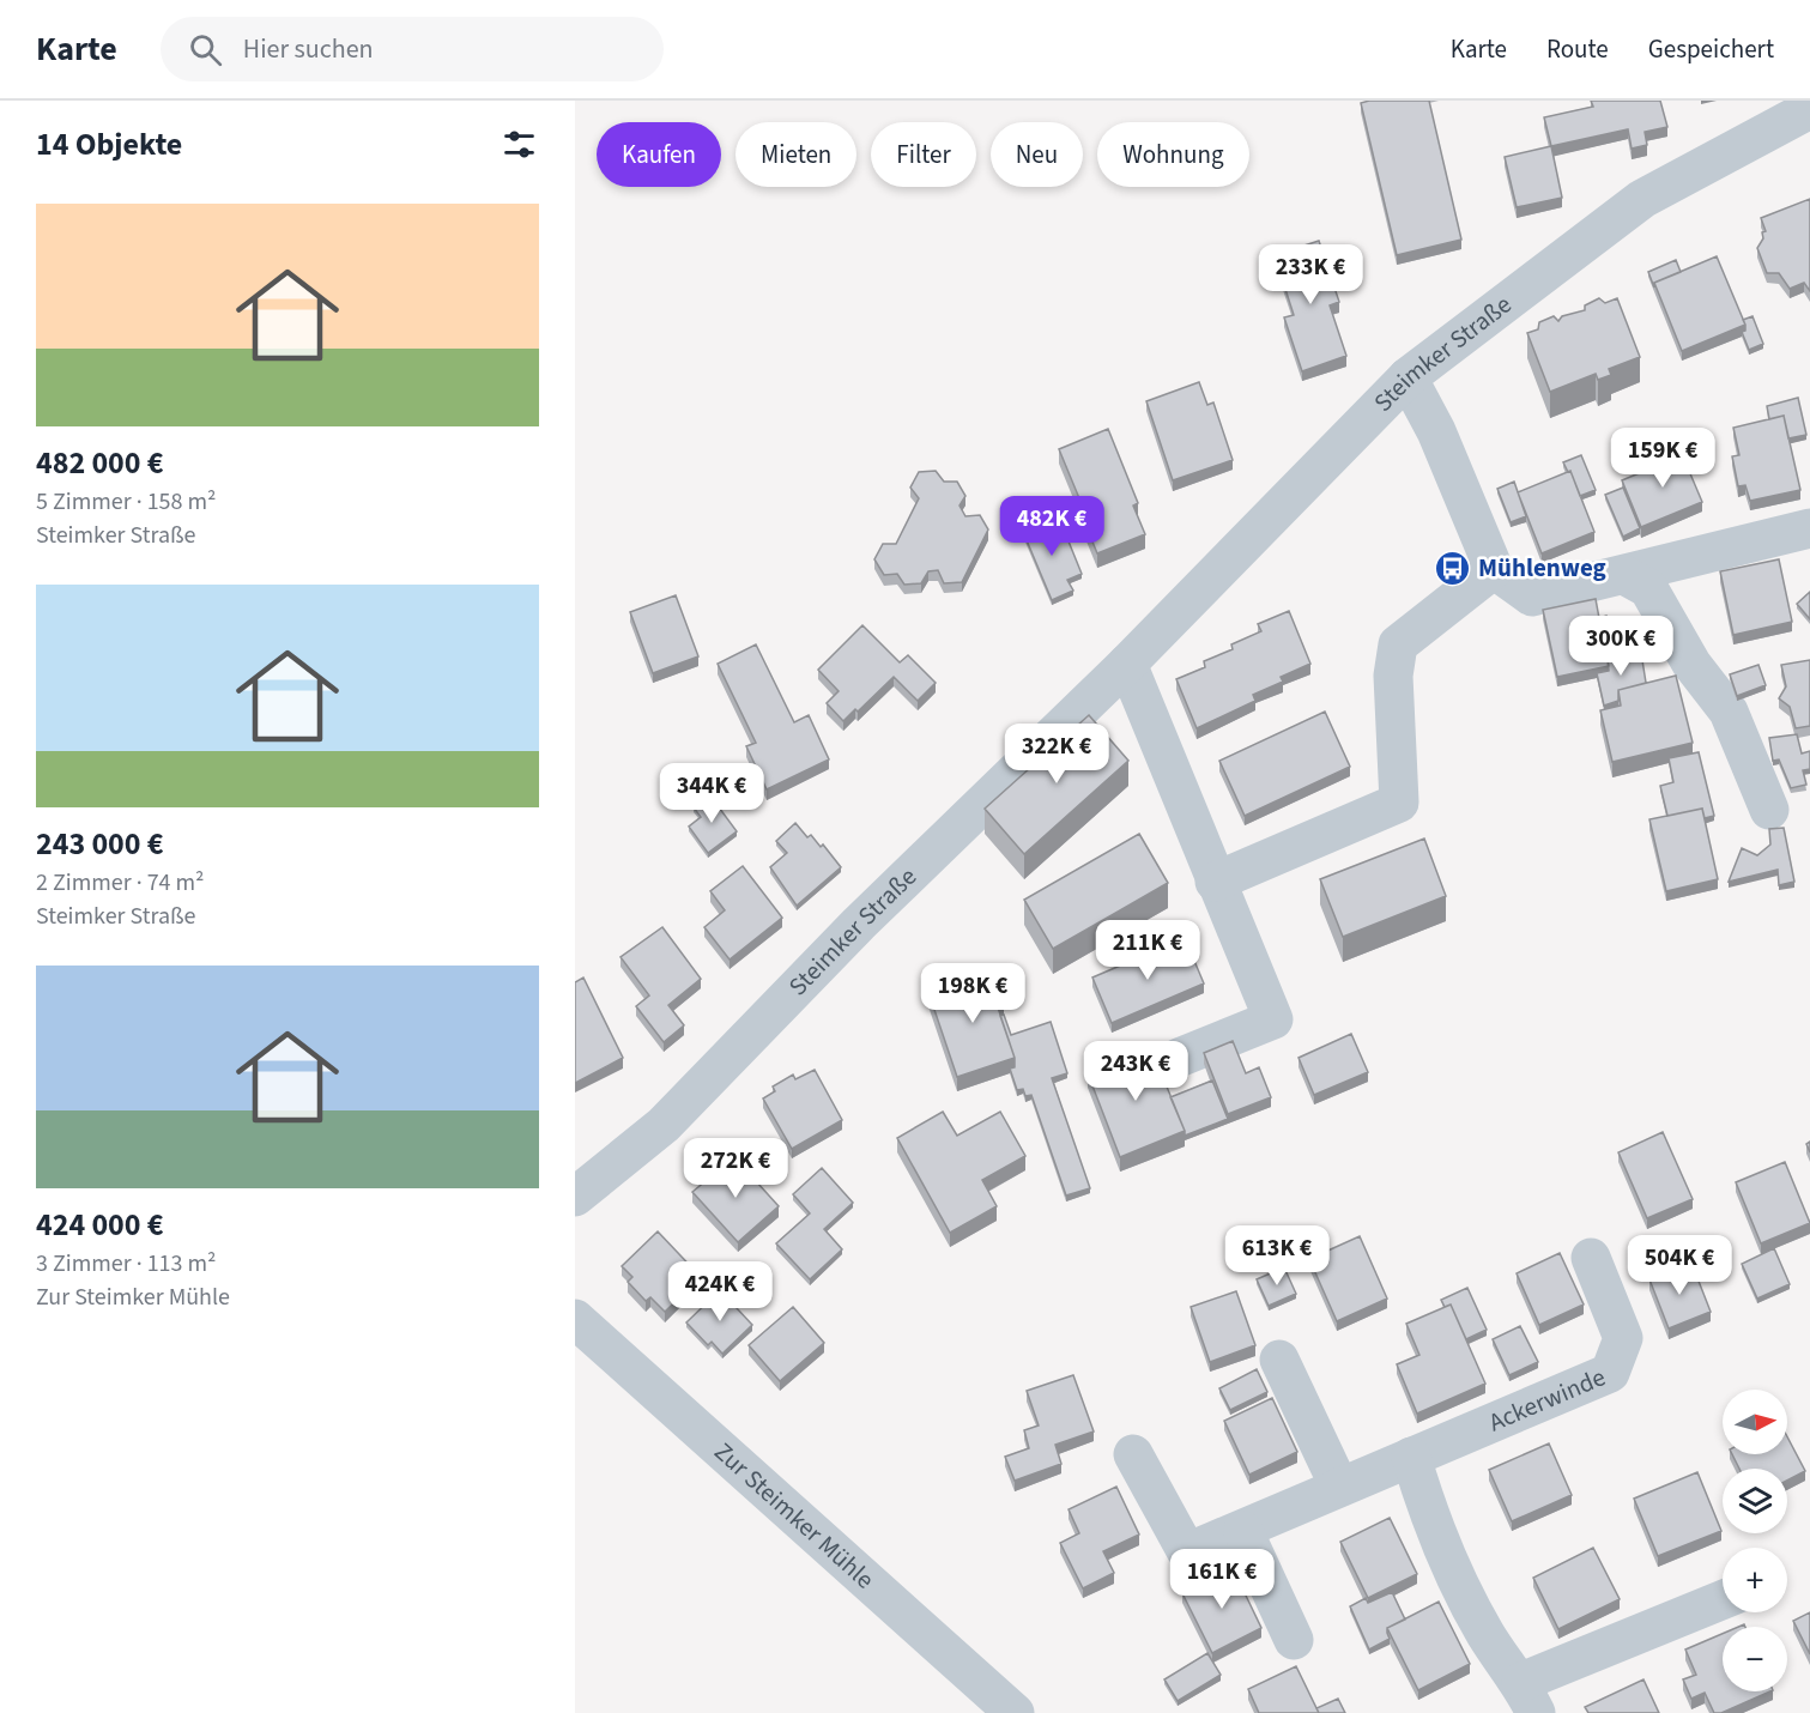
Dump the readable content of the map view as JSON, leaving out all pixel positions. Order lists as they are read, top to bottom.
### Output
{
  "streets": {
    "street": ["Steimker Straße", "Ackerwinde", "Zur Steimker Mühle"]
  },
  "places": {
    "bus stop": ["Mühlenweg"]
  },
  "north": "right",
  "page": {
    "header": "Karte",
    "search": "Hier suchen",
    "nav": ["Karte", "Route", "Gespeichert"],
    "heading": "14 Objekte",
    "chip": [
      "Kaufen",
      "Mieten",
      "Filter",
      "Neu",
      "Wohnung"
    ],
    "list": [
      {
        "name": "482 000 €",
        "note": "5 Zimmer · 158 m² · Steimker Straße"
      },
      {
        "name": "243 000 €",
        "note": "2 Zimmer · 74 m² · Steimker Straße"
      },
      {
        "name": "424 000 €",
        "note": "3 Zimmer · 113 m² · Zur Steimker Mühle"
      }
    ],
    "price": [
      "233K €",
      "159K €",
      "482K €",
      "300K €",
      "322K €",
      "344K €",
      "211K €",
      "198K €",
      "243K €",
      "272K €",
      "613K €",
      "504K €",
      "424K €",
      "161K €"
    ],
    "map_buttons": ["+", "−"]
  }
}
